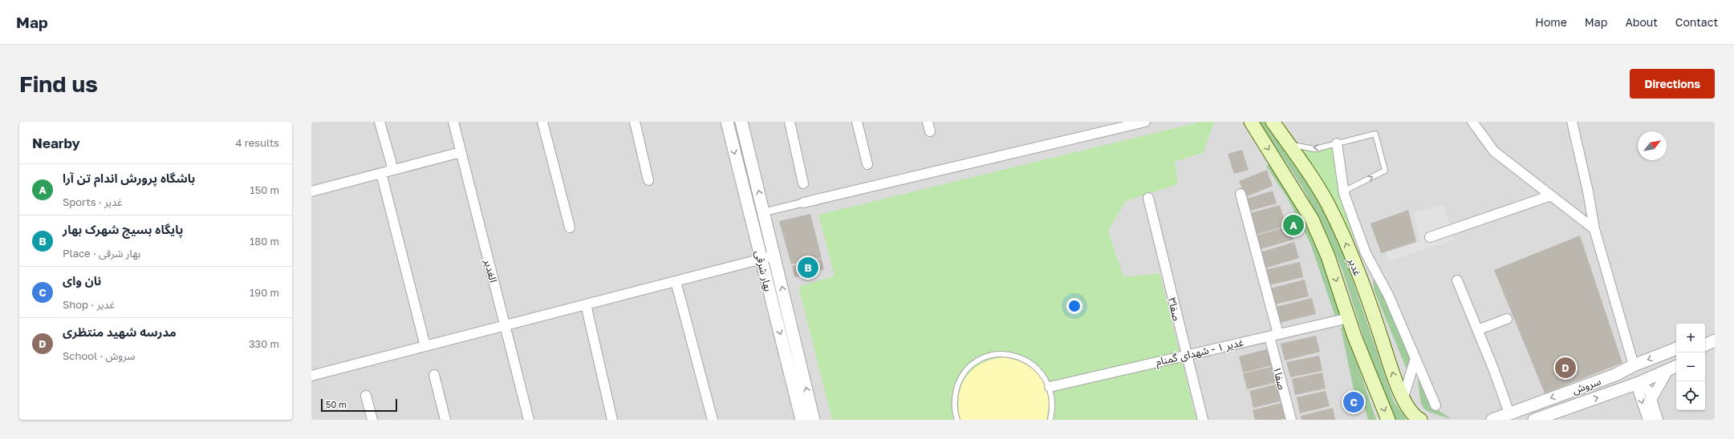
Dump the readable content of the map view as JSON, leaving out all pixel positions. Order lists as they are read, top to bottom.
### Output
{
  "streets": {
    "main road": ["غدیر"],
    "street": [
      "الغدیر",
      "بهار شرقی",
      "صفا۳",
      "غدیر ۱ - شهدای گمنام",
      "صفا۱",
      "سروش"
    ]
  },
  "crossings": [
    ["صفا۳", "غدیر ۱ - شهدای گمنام"],
    ["غدیر ۱ - شهدای گمنام", "صفا۱"]
  ],
  "scale_bar": "50 m",
  "north": "top right",
  "page": {
    "header": "Map",
    "nav": [
      "Home",
      "Map",
      "About",
      "Contact"
    ],
    "buttons": "Directions",
    "title": "Find us",
    "heading": ["Nearby", "4 results"],
    "list": [
      {
        "mark": "A",
        "name": "باشگاه پرورش اندام تن آرا",
        "note": "Sports · غدیر",
        "value": "150 m"
      },
      {
        "mark": "B",
        "name": "پایگاه بسیج شهرک بهار",
        "note": "Place · بهار شرقی",
        "value": "180 m"
      },
      {
        "mark": "C",
        "name": "نان وای",
        "note": "Shop · غدیر",
        "value": "190 m"
      },
      {
        "mark": "D",
        "name": "مدرسه شهید منتظری",
        "note": "School · سروش",
        "value": "330 m"
      }
    ],
    "pins": [
      "A",
      "B",
      "D",
      "C"
    ],
    "map_buttons": ["+", "−"],
    "scale": "50 m"
  }
}
